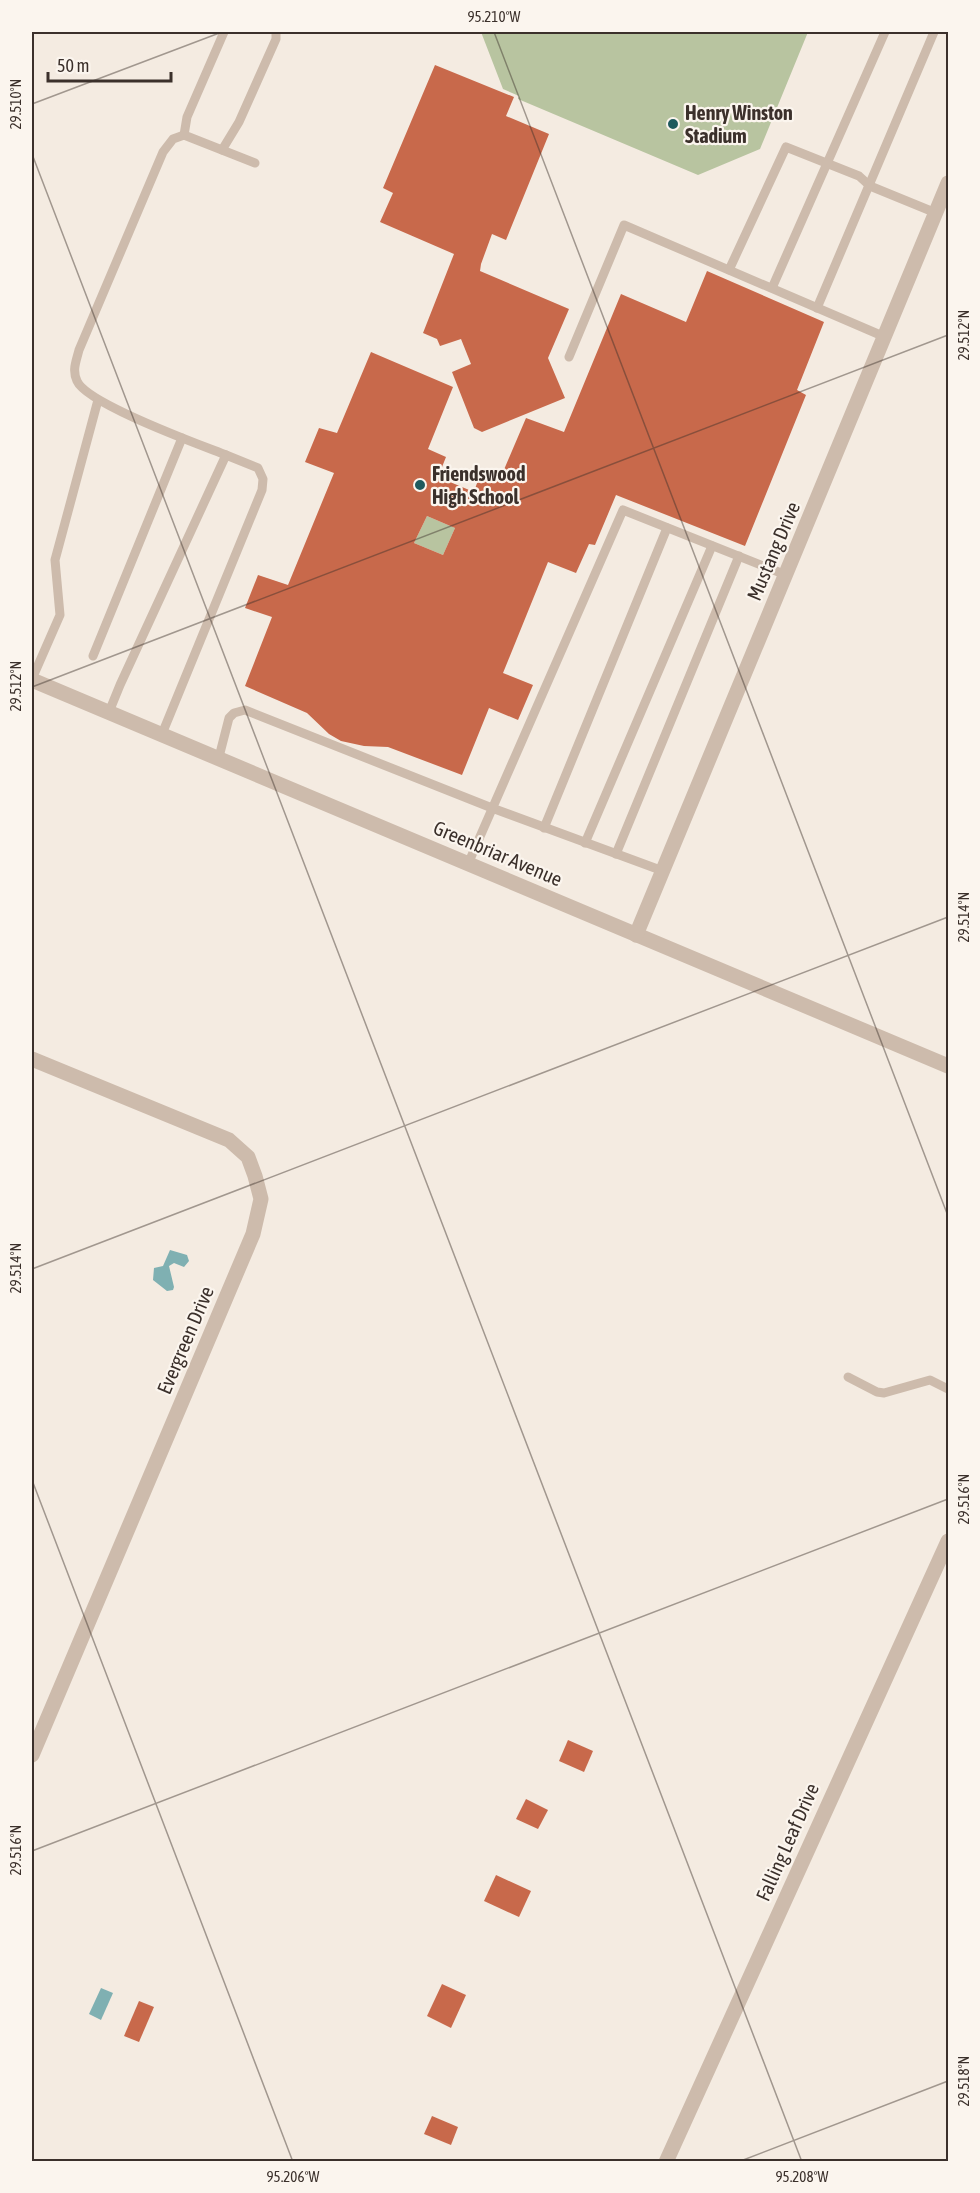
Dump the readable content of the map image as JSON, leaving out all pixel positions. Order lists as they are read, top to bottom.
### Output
{
  "streets": {
    "street": [
      "Mustang Drive",
      "Greenbriar Avenue",
      "Evergreen Drive",
      "Falling Leaf Drive"
    ]
  },
  "crossings": [
    ["Mustang Drive", "Greenbriar Avenue"]
  ],
  "places": ["Henry Winston Stadium", "Friendswood High School"],
  "scale_bar": "50 m",
  "coordinates": [
    "95.210°W",
    "29.510°N",
    "29.512°N",
    "29.514°N",
    "29.516°N",
    "29.518°N",
    "95.206°W",
    "95.208°W"
  ]
}
